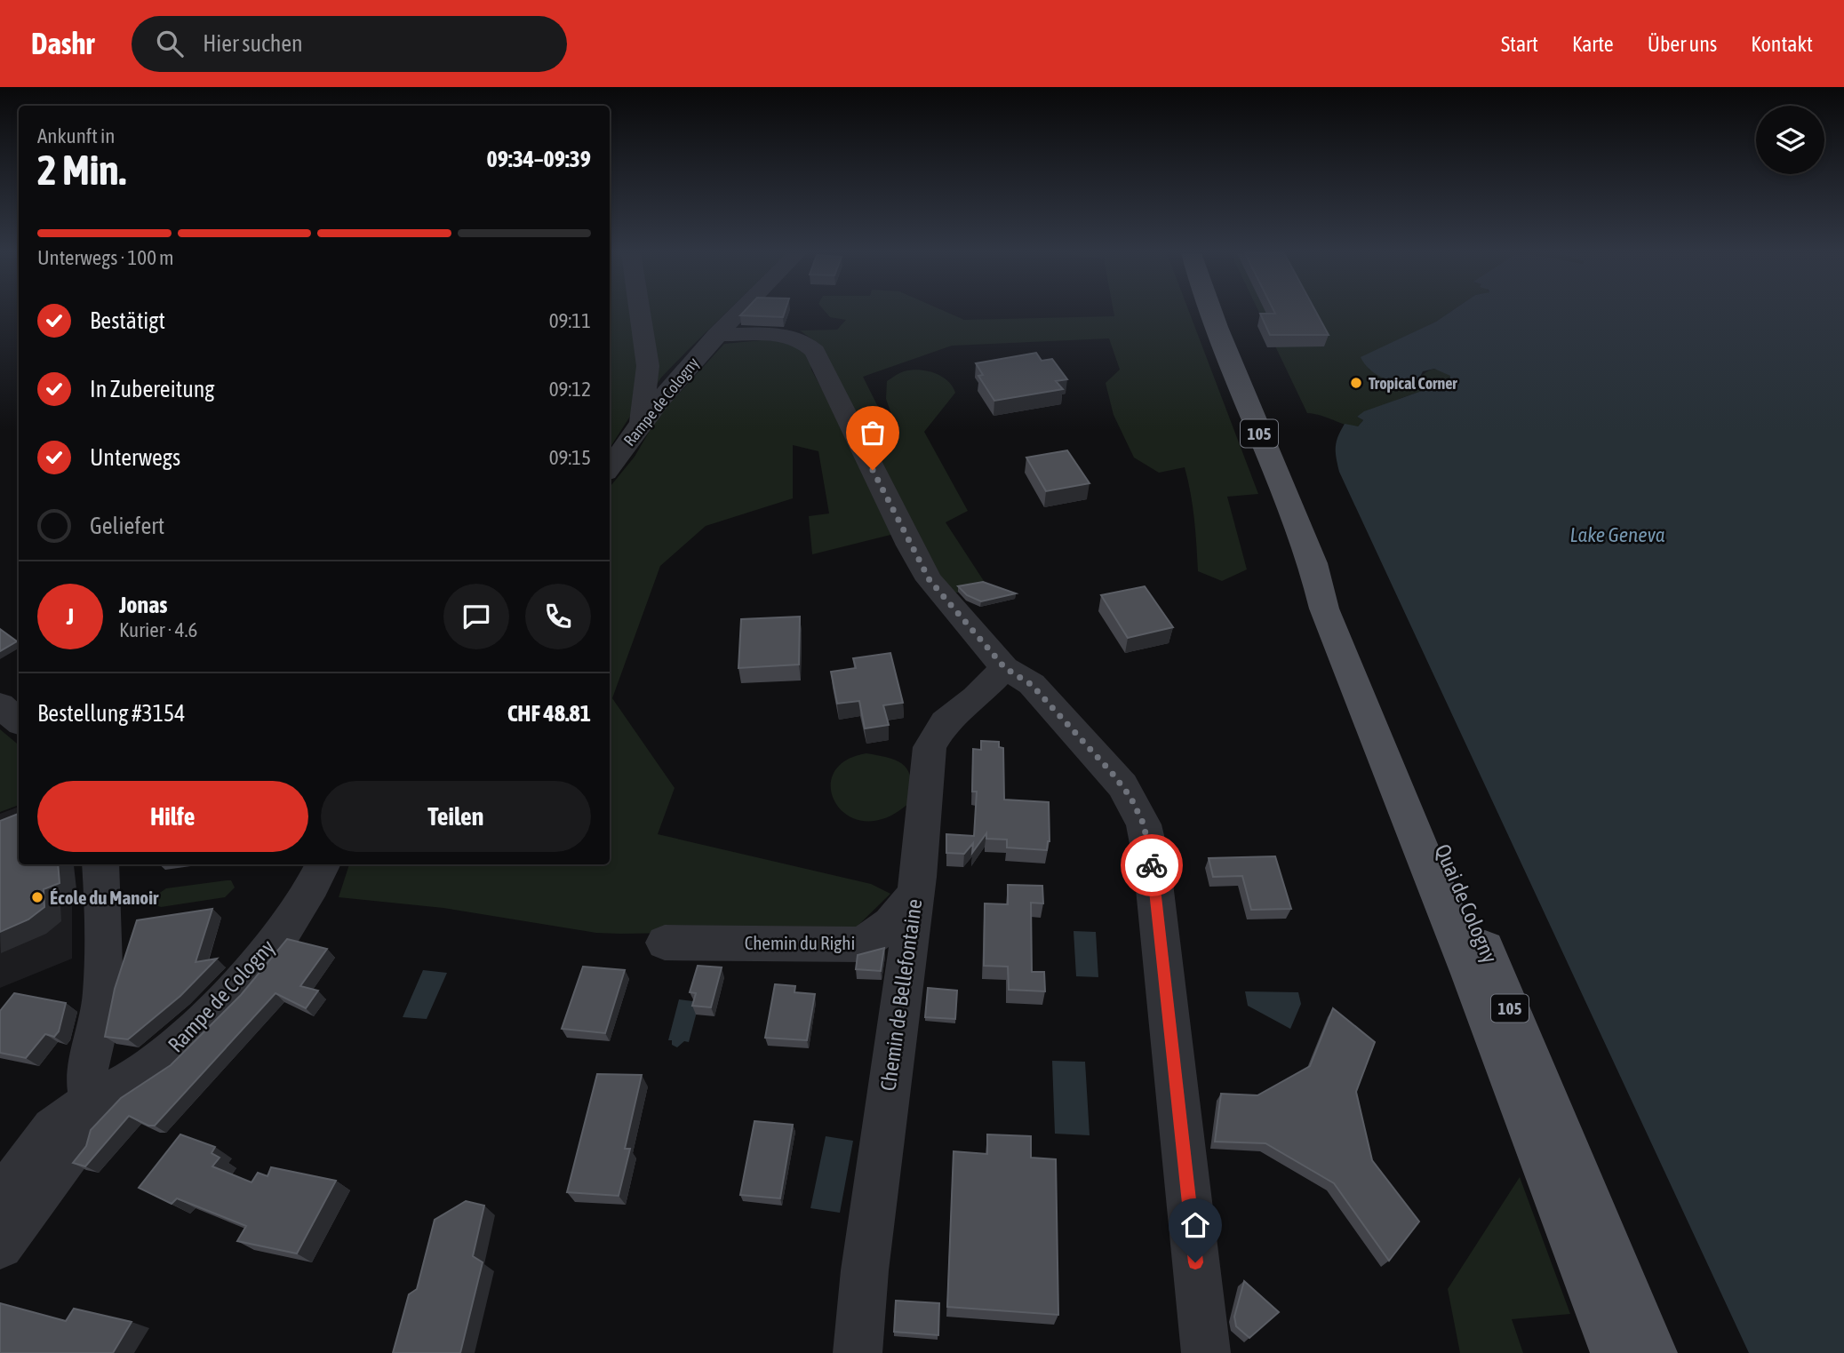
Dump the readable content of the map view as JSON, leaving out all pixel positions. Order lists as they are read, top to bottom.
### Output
{
  "streets": {
    "main road": ["105", "Quai de Cologny"],
    "street": ["Rampe de Cologny", "Chemin du Righi", "Chemin de Bellefontaine"]
  },
  "crossings": [
    ["Chemin du Righi", "Chemin de Bellefontaine"]
  ],
  "water": ["Lake Geneva"],
  "places": ["Tropical Corner", "École du Manoir"],
  "page": {
    "header": "Dashr",
    "search": "Hier suchen",
    "nav": [
      "Start",
      "Karte",
      "Über uns",
      "Kontakt"
    ],
    "heading": ["2 Min.", "Ankunft in", "09:34–09:39"],
    "panel": [
      "Jonas",
      "Kurier · 4.6",
      "Bestellung #3154",
      "CHF 48.81"
    ],
    "bar": "Unterwegs · 100 m",
    "list": [
      ["Bestätigt", "09:11"],
      ["In Zubereitung", "09:12"],
      ["Unterwegs", "09:15"],
      "Geliefert"
    ],
    "round": "J",
    "buttons": ["Hilfe", "Teilen"]
  }
}
